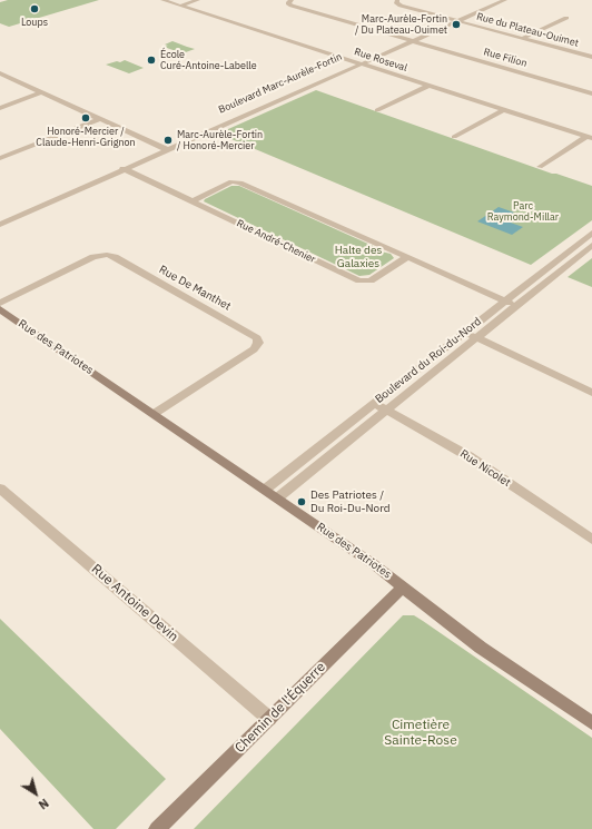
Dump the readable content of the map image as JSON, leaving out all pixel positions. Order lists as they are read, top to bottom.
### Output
{
  "streets": {
    "street": [
      "Rue du Plateau-Ouimet",
      "Rue Filion",
      "Rue Roseval",
      "Boulevard Marc-Aurèle-Fortin",
      "Rue André-Chenier",
      "Rue De Manthet",
      "Rue des Patriotes",
      "Boulevard du Roi-du-Nord",
      "Rue Nicolet",
      "Rue Antoine Devin",
      "Chemin de l'Équerre"
    ]
  },
  "crossings": [
    ["Rue du Plateau-Ouimet", "Boulevard Marc-Aurèle-Fortin"],
    ["Rue Filion", "Boulevard Marc-Aurèle-Fortin"],
    ["Rue Roseval", "Boulevard Marc-Aurèle-Fortin"],
    ["Boulevard Marc-Aurèle-Fortin", "Rue André-Chenier"],
    ["Rue De Manthet", "Rue des Patriotes"],
    ["Rue des Patriotes", "Boulevard du Roi-du-Nord"],
    ["Rue des Patriotes", "Chemin de l'Équerre"],
    ["Boulevard du Roi-du-Nord", "Rue Nicolet"],
    ["Rue Antoine Devin", "Chemin de l'Équerre"]
  ],
  "parks": ["Parc Raymond-Millar", "Halte des Galaxies", "Cimetière Sainte-Rose"],
  "places": [
    "Loups",
    "Marc-Aurèle-Fortin / Du Plateau-Ouimet",
    "École Curé-Antoine-Labelle",
    "Honoré-Mercier / Claude-Henri-Grignon",
    "Marc-Aurèle-Fortin / Honoré-Mercier",
    "Des Patriotes / Du Roi-Du-Nord"
  ],
  "north": "bottom right"
}
